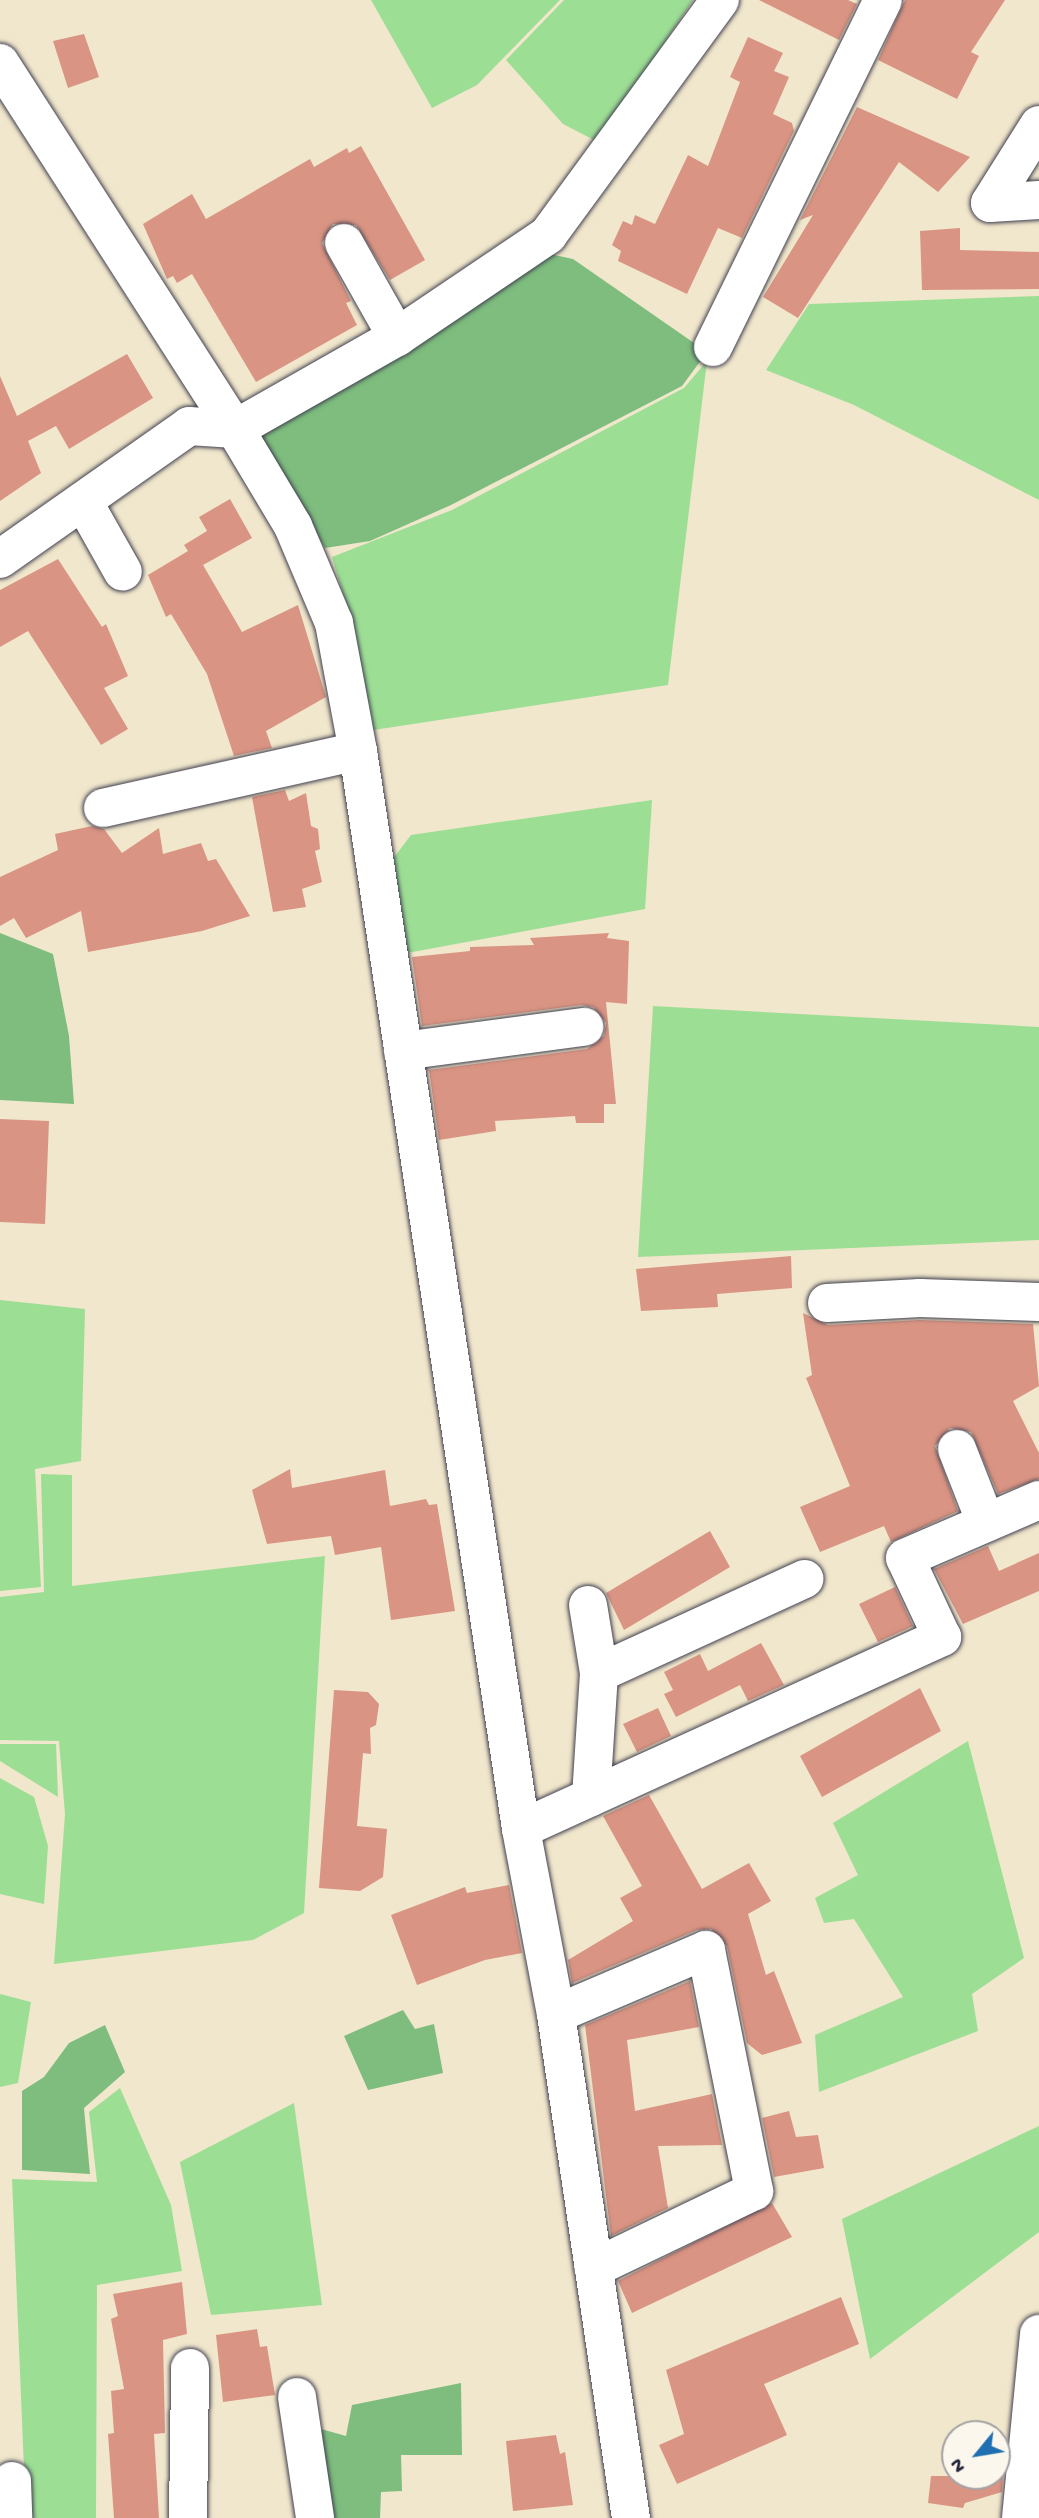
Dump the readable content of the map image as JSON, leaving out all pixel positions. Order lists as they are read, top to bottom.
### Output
{
  "north": "bottom left"
}
